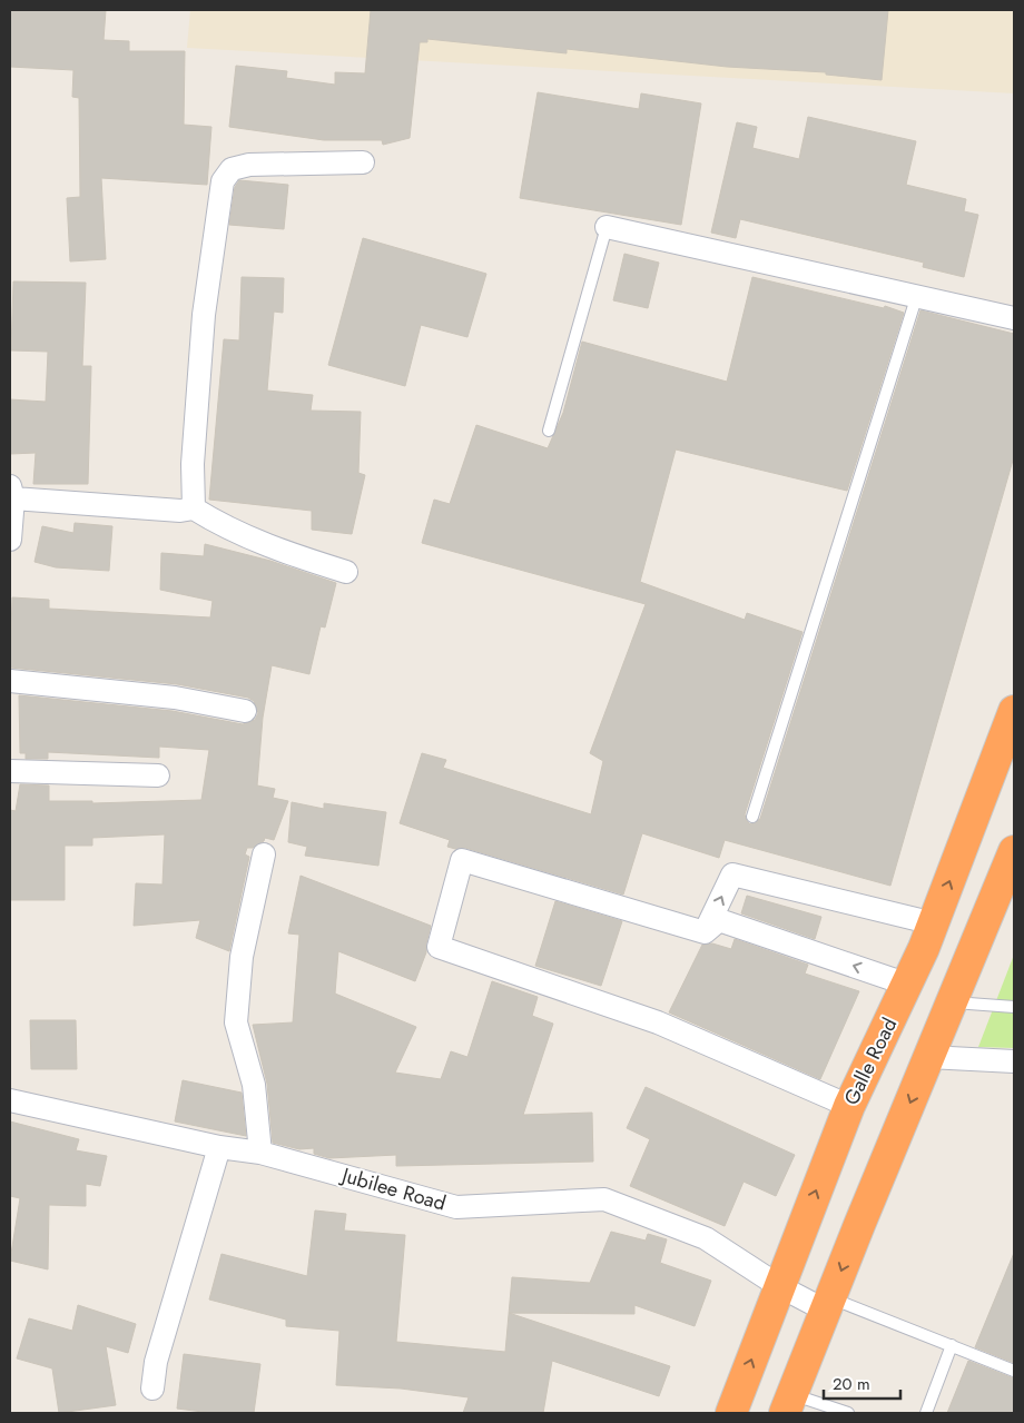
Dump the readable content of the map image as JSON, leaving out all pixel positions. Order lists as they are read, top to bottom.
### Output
{
  "streets": {
    "highway": ["Galle Road"],
    "street": ["Jubilee Road"]
  },
  "crossings": [
    ["Galle Road", "Jubilee Road"]
  ],
  "scale_bar": "20 m"
}
